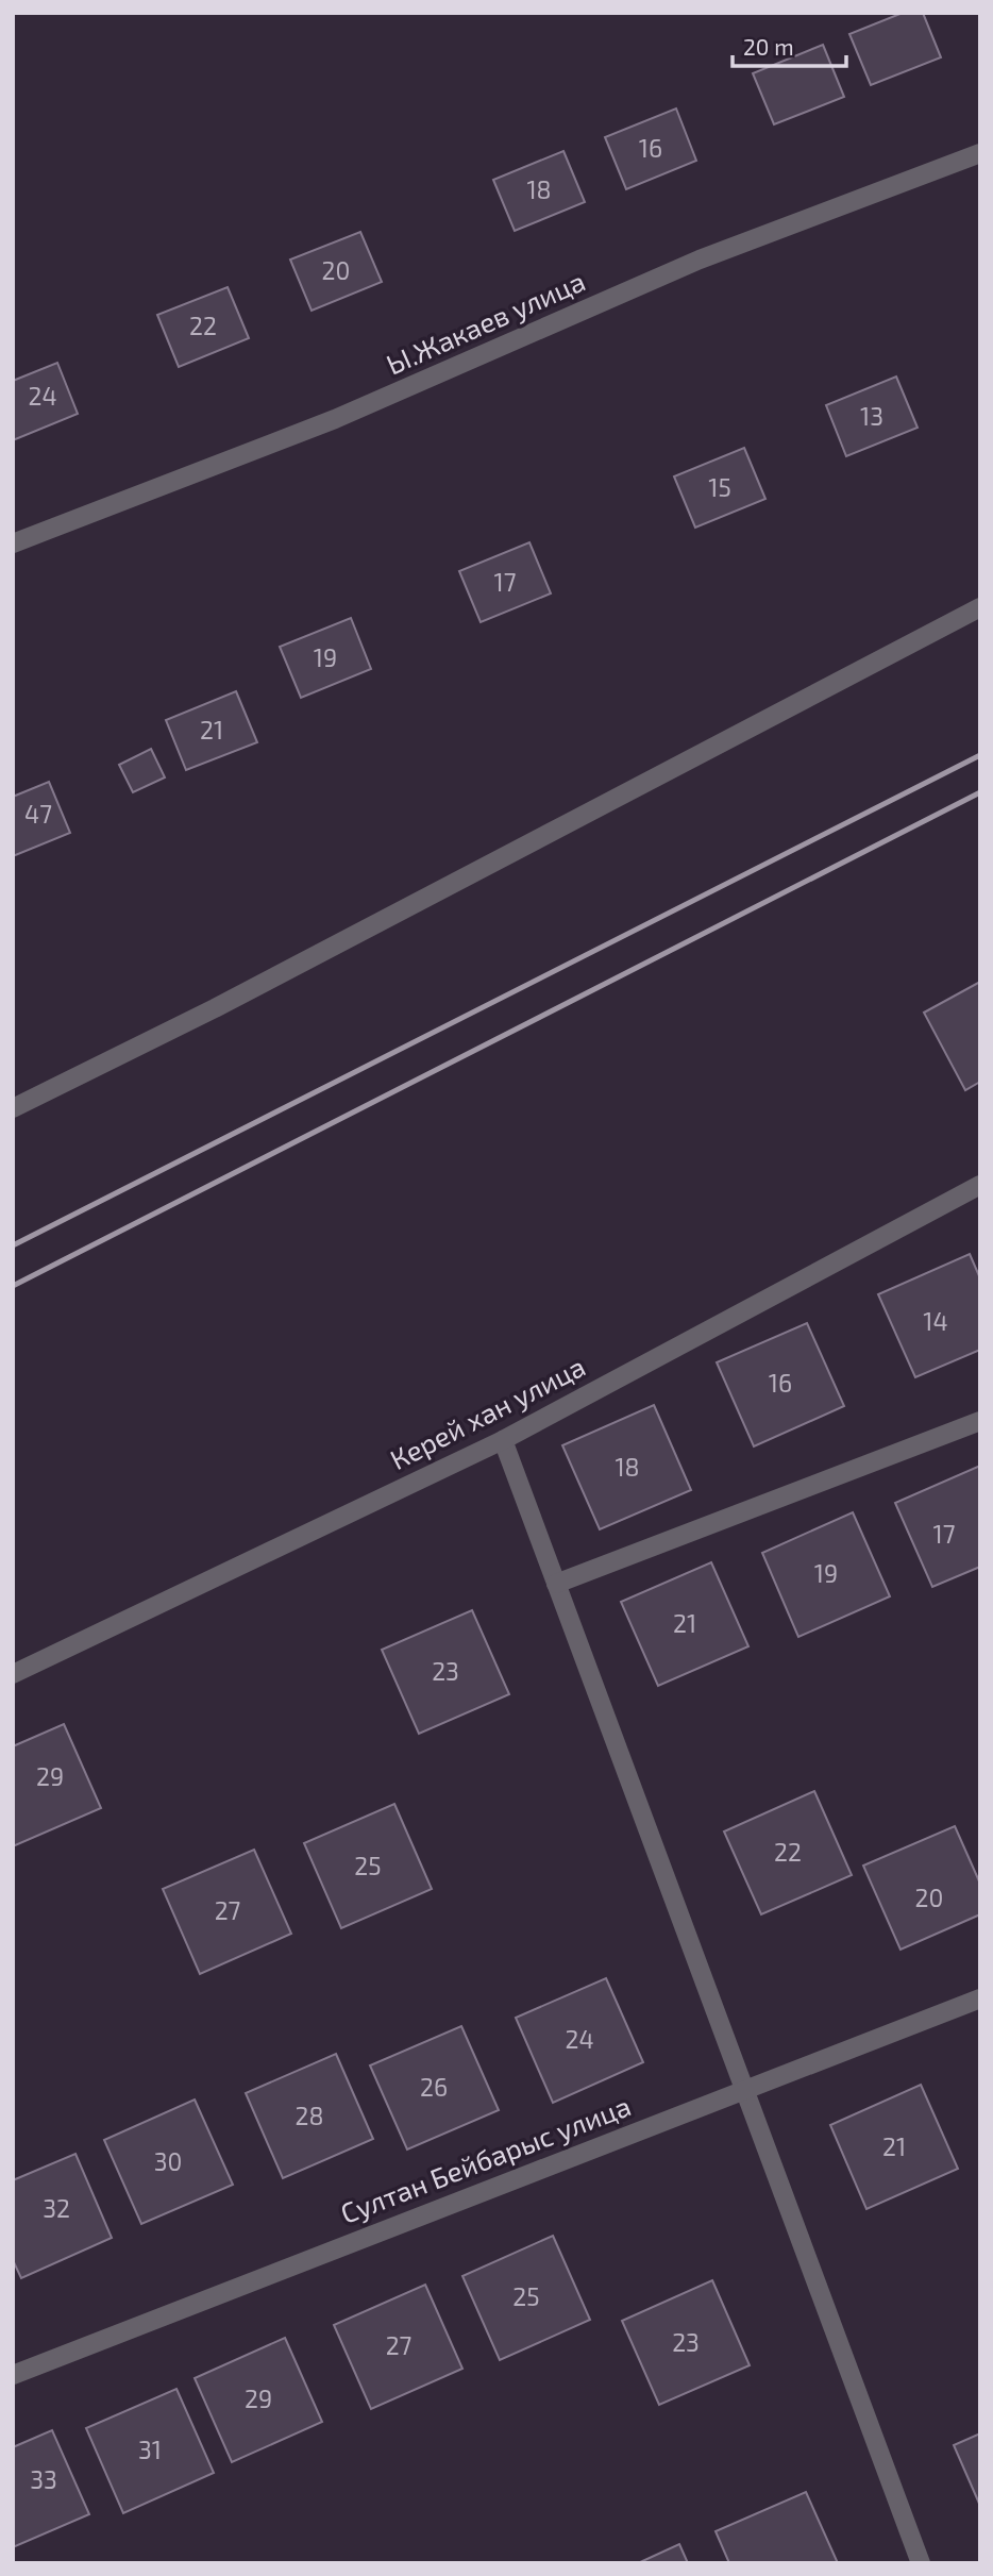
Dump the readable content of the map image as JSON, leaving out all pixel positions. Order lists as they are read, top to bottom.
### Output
{
  "streets": {
    "street": ["Ы.Жакаев улица", "Керей хан улица", "Султан Бейбарыс улица"]
  },
  "house_numbers": [
    "16",
    "18",
    "20",
    "22",
    "24",
    "13",
    "15",
    "17",
    "19",
    "21",
    "47",
    "14",
    "16",
    "18",
    "17",
    "19",
    "21",
    "23",
    "29",
    "22",
    "25",
    "20",
    "27",
    "24",
    "26",
    "28",
    "21",
    "30",
    "32",
    "25",
    "23",
    "27",
    "29",
    "31",
    "33"
  ],
  "scale_bar": "20 m"
}
